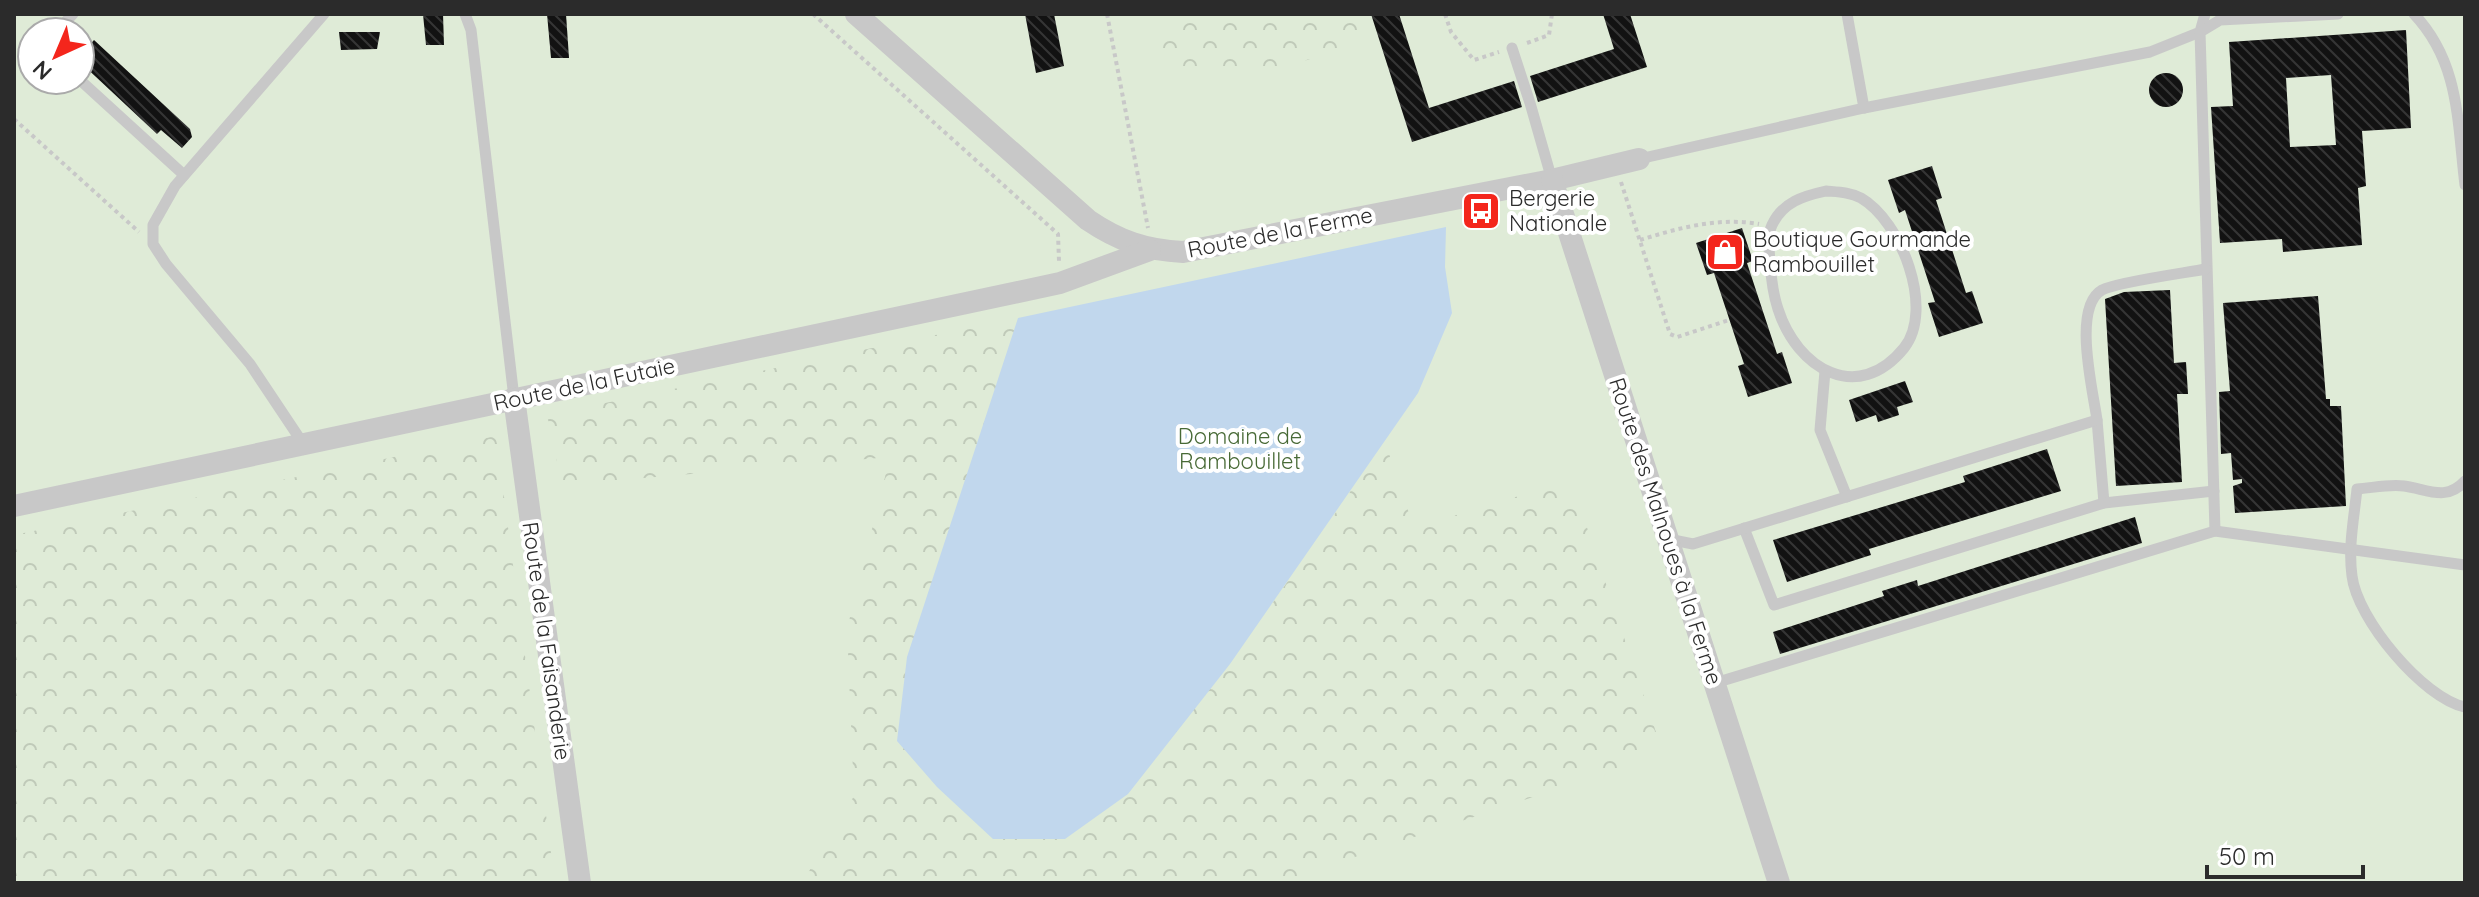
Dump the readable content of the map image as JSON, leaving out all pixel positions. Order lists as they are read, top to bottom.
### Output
{
  "streets": {
    "street": [
      "Route de la Ferme",
      "Route de la Futaie",
      "Route des Malnoues à la Ferme",
      "Route de la Faisanderie"
    ]
  },
  "crossings": [
    ["Route de la Ferme", "Route de la Futaie"],
    ["Route de la Ferme", "Route des Malnoues à la Ferme"],
    ["Route de la Futaie", "Route de la Faisanderie"]
  ],
  "parks": ["Domaine de Rambouillet"],
  "places": {
    "bus stop": ["Bergerie Nationale"],
    "shop": ["Boutique Gourmande Rambouillet"]
  },
  "scale_bar": "50 m",
  "north": "bottom left"
}
